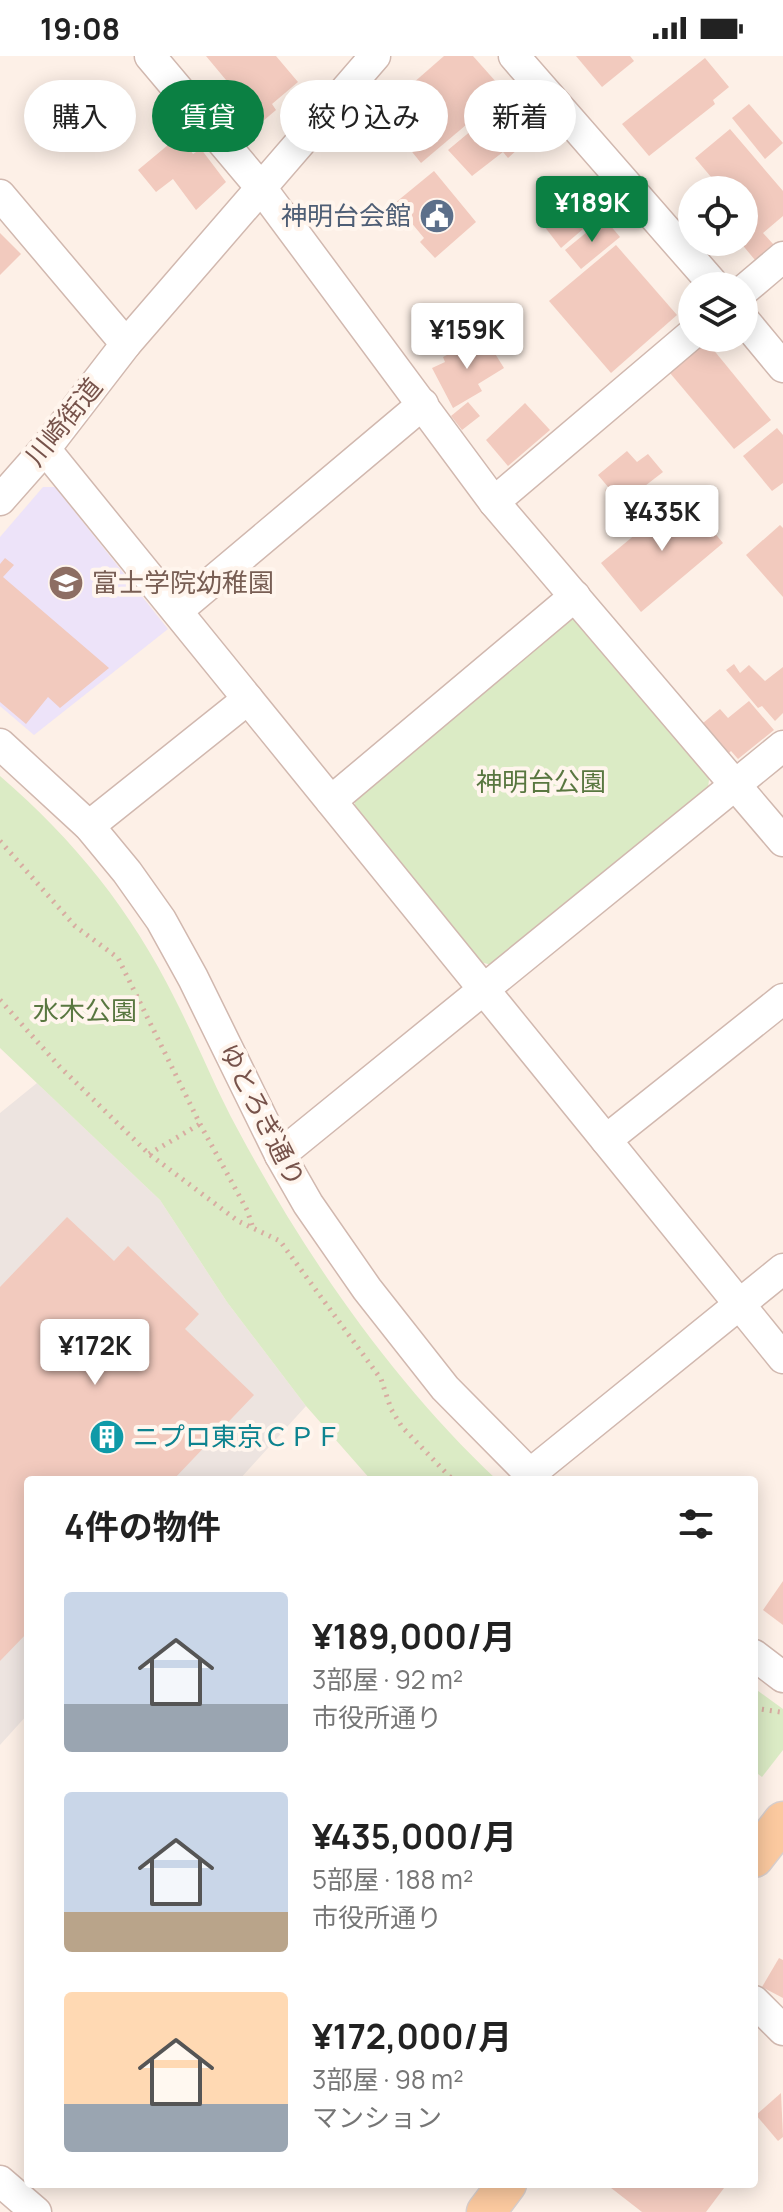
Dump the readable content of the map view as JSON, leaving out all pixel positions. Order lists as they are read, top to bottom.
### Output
{
  "streets": {
    "street": ["川崎街道", "ゆとろぎ通り"]
  },
  "parks": ["神明台公園", "水木公園"],
  "places": {
    "public building": ["神明台会館"],
    "school or university": ["富士学院幼稚園"],
    "building": ["ニプロ東京ＣＰＦ"]
  },
  "page": {
    "status": "19:08",
    "chip": [
      "購入",
      "賃貸",
      "絞り込み",
      "新着"
    ],
    "price": [
      "¥189K",
      "¥159K",
      "¥435K",
      "¥172K"
    ],
    "heading": "4件の物件",
    "list": [
      {
        "name": "¥189,000/月",
        "note": "3部屋 · 92 m² · 市役所通り"
      },
      {
        "name": "¥435,000/月",
        "note": "5部屋 · 188 m² · 市役所通り"
      },
      {
        "name": "¥172,000/月",
        "note": "3部屋 · 98 m² · マンション"
      }
    ]
  }
}
